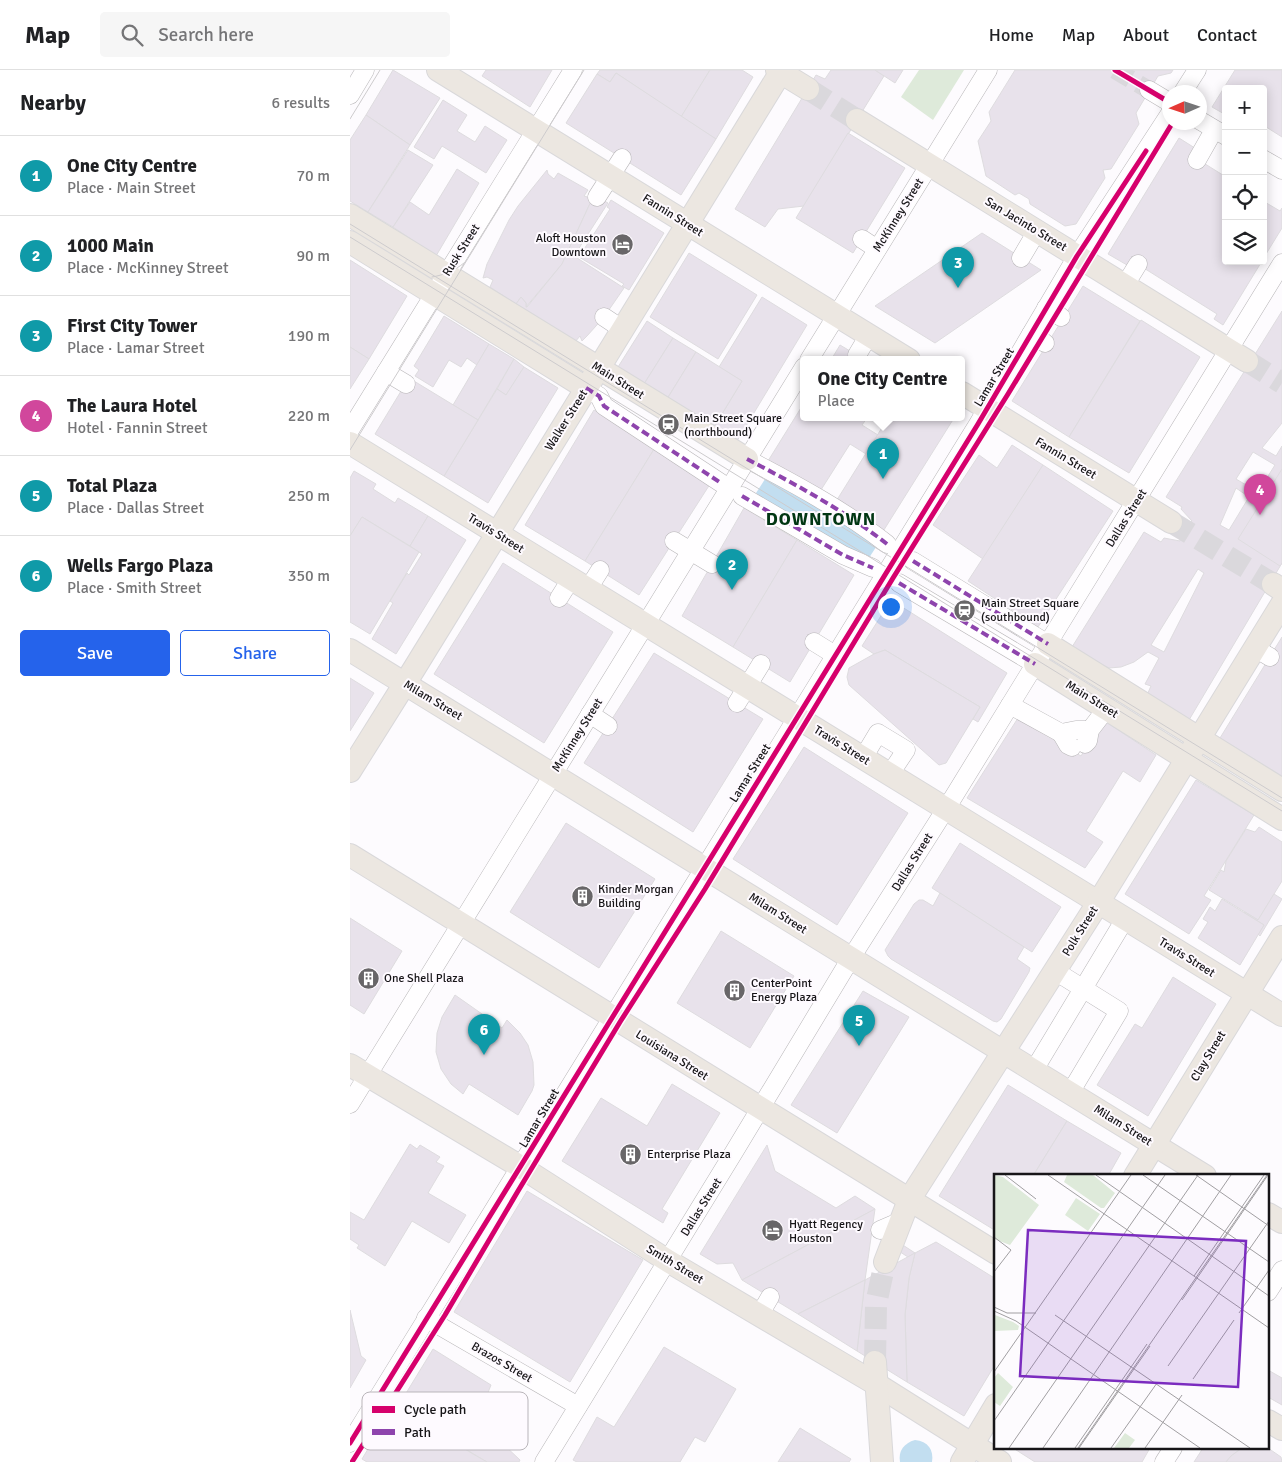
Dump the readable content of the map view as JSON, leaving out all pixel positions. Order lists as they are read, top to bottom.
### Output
{
  "streets": {
    "main road": [
      "Fannin Street",
      "San Jacinto Street",
      "Main Street",
      "Walker Street",
      "Travis Street",
      "Milam Street",
      "Polk Street",
      "Louisiana Street",
      "Clay Street",
      "Smith Street"
    ],
    "street": [
      "McKinney Street",
      "Rusk Street",
      "Lamar Street",
      "Dallas Street",
      "Brazos Street"
    ]
  },
  "crossings": [
    ["Fannin Street", "McKinney Street"],
    ["Fannin Street", "Rusk Street"],
    ["Fannin Street", "Lamar Street"],
    ["Fannin Street", "Walker Street"],
    ["Fannin Street", "Dallas Street"],
    ["McKinney Street", "San Jacinto Street"],
    ["McKinney Street", "Main Street"],
    ["McKinney Street", "Travis Street"],
    ["McKinney Street", "Milam Street"],
    ["McKinney Street", "Louisiana Street"],
    ["McKinney Street", "Smith Street"],
    ["San Jacinto Street", "Lamar Street"],
    ["San Jacinto Street", "Dallas Street"],
    ["Rusk Street", "Main Street"],
    ["Lamar Street", "Travis Street"],
    ["Lamar Street", "Milam Street"],
    ["Lamar Street", "Louisiana Street"],
    ["Lamar Street", "Smith Street"],
    ["Lamar Street", "Brazos Street"],
    ["Main Street", "Walker Street"],
    ["Main Street", "Dallas Street"],
    ["Main Street", "Polk Street"],
    ["Walker Street", "Travis Street"],
    ["Walker Street", "Milam Street"],
    ["Dallas Street", "Travis Street"],
    ["Dallas Street", "Milam Street"],
    ["Dallas Street", "Louisiana Street"],
    ["Dallas Street", "Smith Street"],
    ["Dallas Street", "Brazos Street"],
    ["Travis Street", "Polk Street"],
    ["Travis Street", "Clay Street"],
    ["Milam Street", "Polk Street"],
    ["Milam Street", "Clay Street"],
    ["Polk Street", "Louisiana Street"]
  ],
  "districts": ["DOWNTOWN"],
  "places": {
    "hotel": ["Aloft Houston Downtown", "Hyatt Regency Houston"],
    "station": ["Main Street Square (northbound)", "Main Street Square (southbound)"],
    "building": [
      "Kinder Morgan Building",
      "One Shell Plaza",
      "CenterPoint Energy Plaza",
      "Enterprise Plaza"
    ]
  },
  "legend": ["Cycle path", "Path"],
  "north": "left",
  "page": {
    "header": "Map",
    "search": "Search here",
    "nav": [
      "Home",
      "Map",
      "About",
      "Contact"
    ],
    "heading": ["Nearby", "6 results"],
    "map_buttons": ["+", "−"],
    "list": [
      {
        "mark": "1",
        "name": "One City Centre",
        "note": "Place · Main Street",
        "value": "70 m"
      },
      {
        "mark": "2",
        "name": "1000 Main",
        "note": "Place · McKinney Street",
        "value": "90 m"
      },
      {
        "mark": "3",
        "name": "First City Tower",
        "note": "Place · Lamar Street",
        "value": "190 m"
      },
      {
        "mark": "4",
        "name": "The Laura Hotel",
        "note": "Hotel · Fannin Street",
        "value": "220 m"
      },
      {
        "mark": "5",
        "name": "Total Plaza",
        "note": "Place · Dallas Street",
        "value": "250 m"
      },
      {
        "mark": "6",
        "name": "Wells Fargo Plaza",
        "note": "Place · Smith Street",
        "value": "350 m"
      }
    ],
    "pins": [
      "3",
      "1",
      "4",
      "2",
      "5",
      "6"
    ],
    "popup": ["One City Centre", "Place"],
    "buttons": ["Save", "Share"]
  }
}
